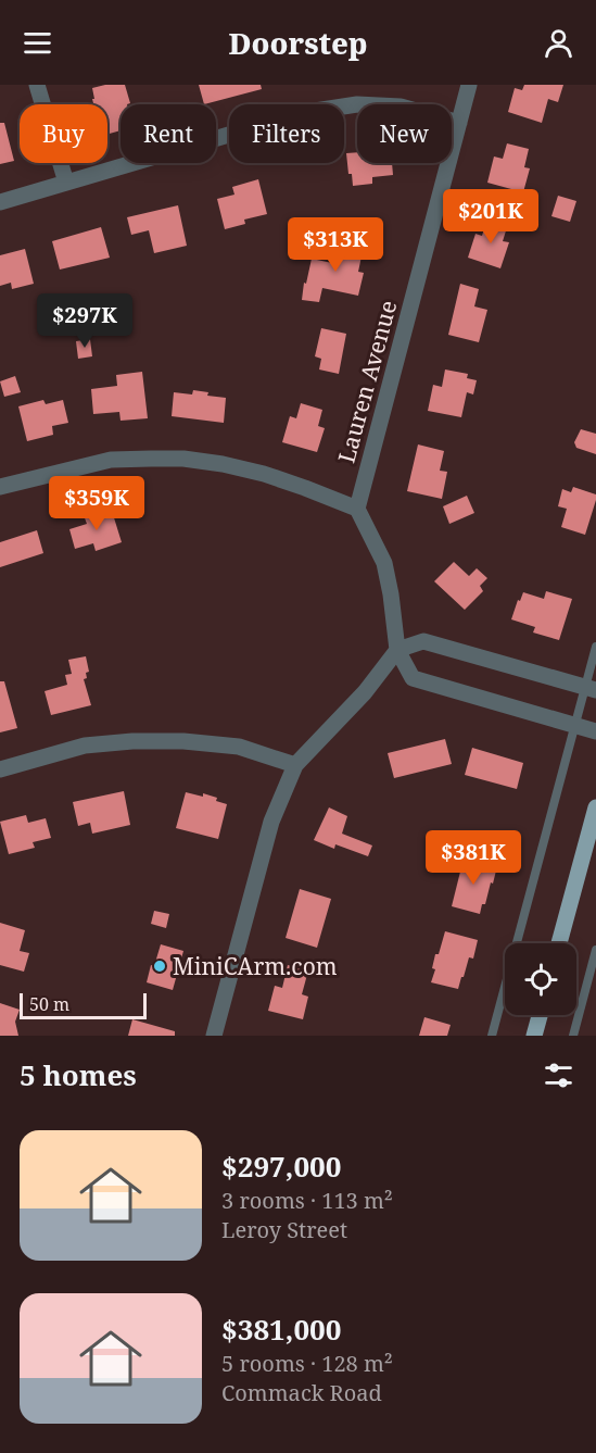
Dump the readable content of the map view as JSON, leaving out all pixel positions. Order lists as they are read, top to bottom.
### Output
{
  "streets": {
    "street": ["Lauren Avenue"]
  },
  "places": ["MiniCArm.com"],
  "scale_bar": "50 m",
  "page": {
    "header": "Doorstep",
    "chip": [
      "Buy",
      "Rent",
      "Filters",
      "New"
    ],
    "price": [
      "$201K",
      "$313K",
      "$297K",
      "$359K",
      "$381K"
    ],
    "scale": "50 m",
    "heading": "5 homes",
    "list": [
      {
        "name": "$297,000",
        "note": "3 rooms · 113 m² · Leroy Street"
      },
      {
        "name": "$381,000",
        "note": "5 rooms · 128 m² · Commack Road"
      }
    ]
  }
}
